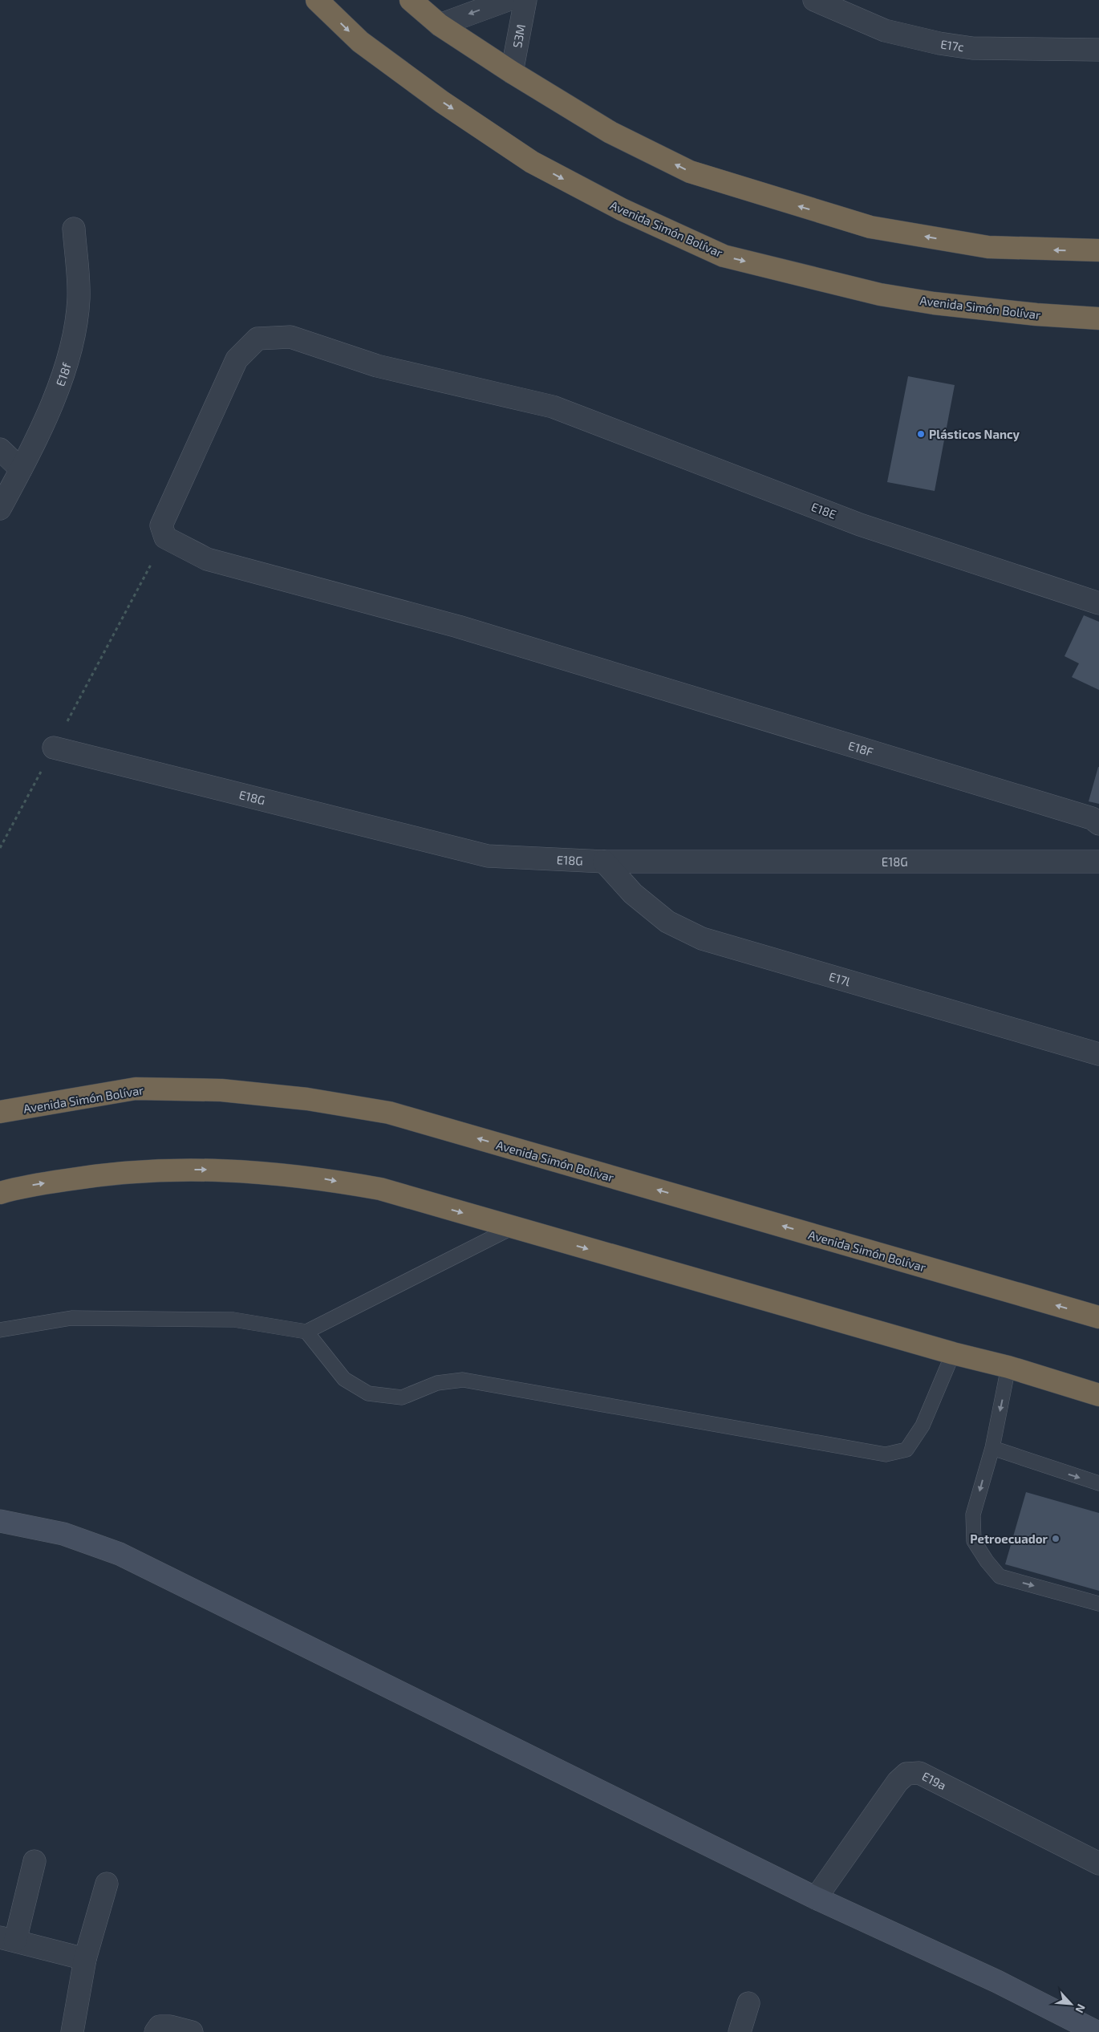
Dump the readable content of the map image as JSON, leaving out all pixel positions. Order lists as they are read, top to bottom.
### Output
{
  "streets": {
    "highway": ["Avenida Simón Bolívar"],
    "street": [
      "S3M",
      "E17c",
      "E18f",
      "E18E",
      "E18F",
      "E18G",
      "E17l",
      "E19a"
    ]
  },
  "crossings": [
    ["E18E", "E18F"],
    ["E18G", "E17l"]
  ],
  "places": ["Plásticos Nancy", "Petroecuador"],
  "north": "bottom right"
}
